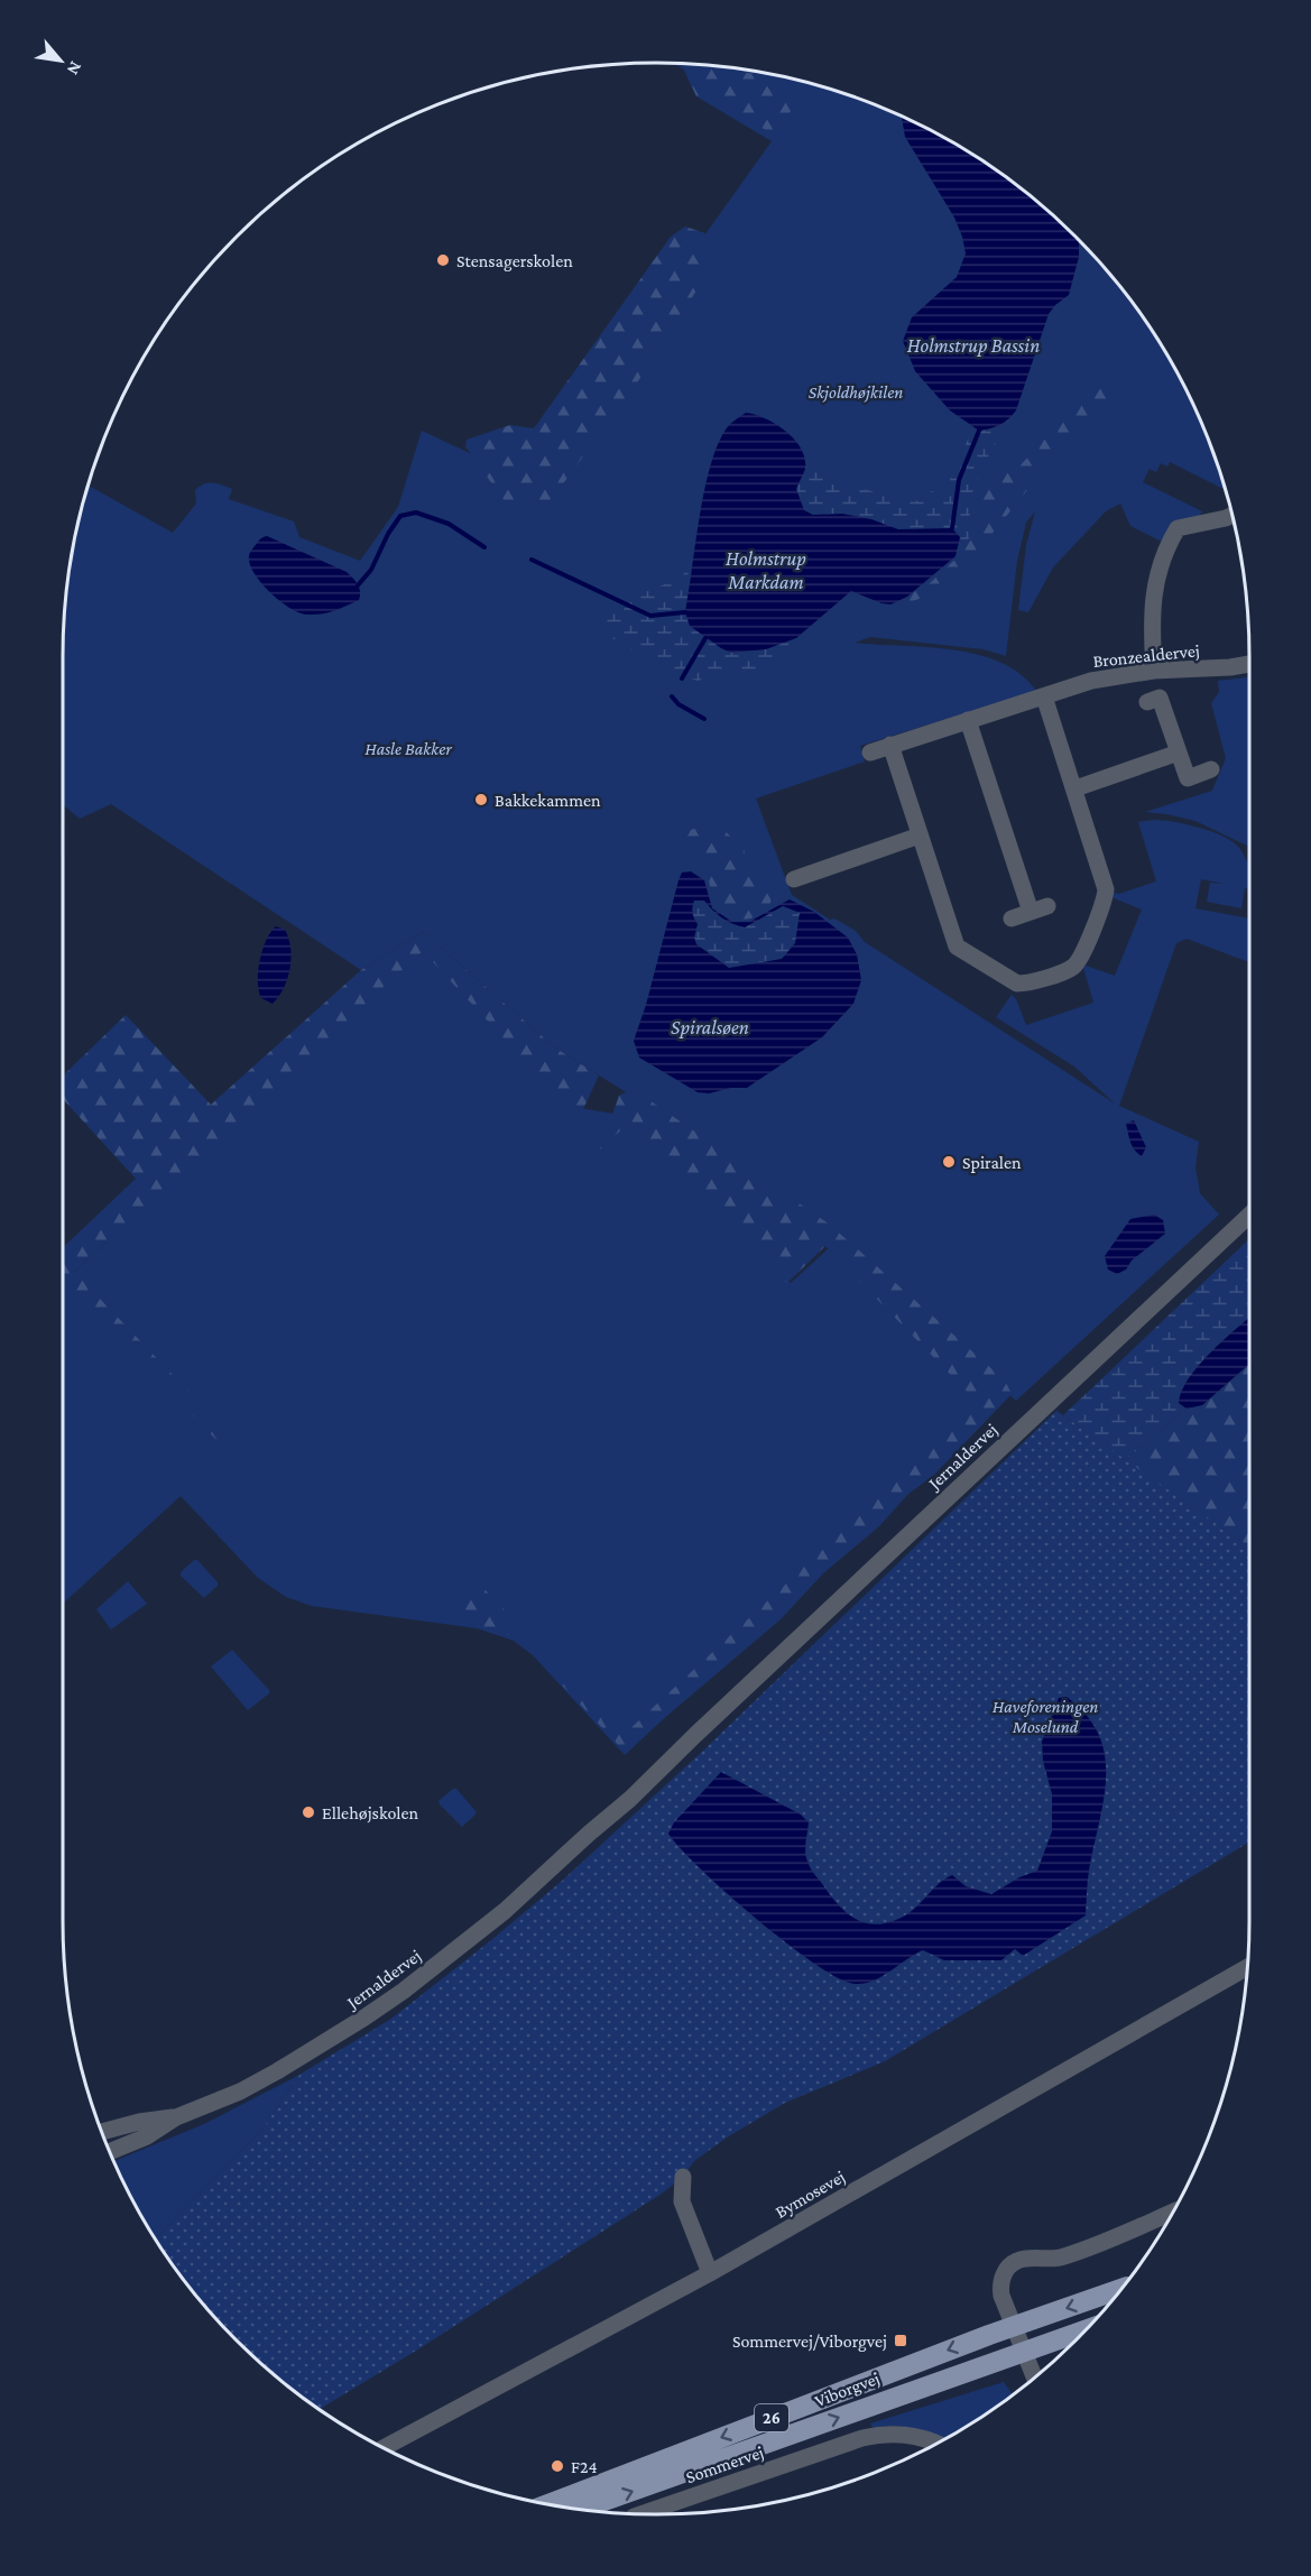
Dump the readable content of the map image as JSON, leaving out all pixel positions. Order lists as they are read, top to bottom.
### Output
{
  "streets": {
    "main road": ["Viborgvej", "26"],
    "street": [
      "Bronzealdervej",
      "Jernaldervej",
      "Bymosevej",
      "Sommervej"
    ]
  },
  "water": ["Holmstrup Bassin", "Holmstrup Markdam", "Spiralsøen"],
  "parks": ["Skjoldhøjkilen", "Hasle Bakker", "Haveforeningen Moselund"],
  "places": {
    "other": [
      "Stensagerskolen",
      "Bakkekammen",
      "Spiralen",
      "Ellehøjskolen",
      "F24"
    ],
    "transit": ["Sommervej/Viborgvej"]
  },
  "north": "bottom right"
}
